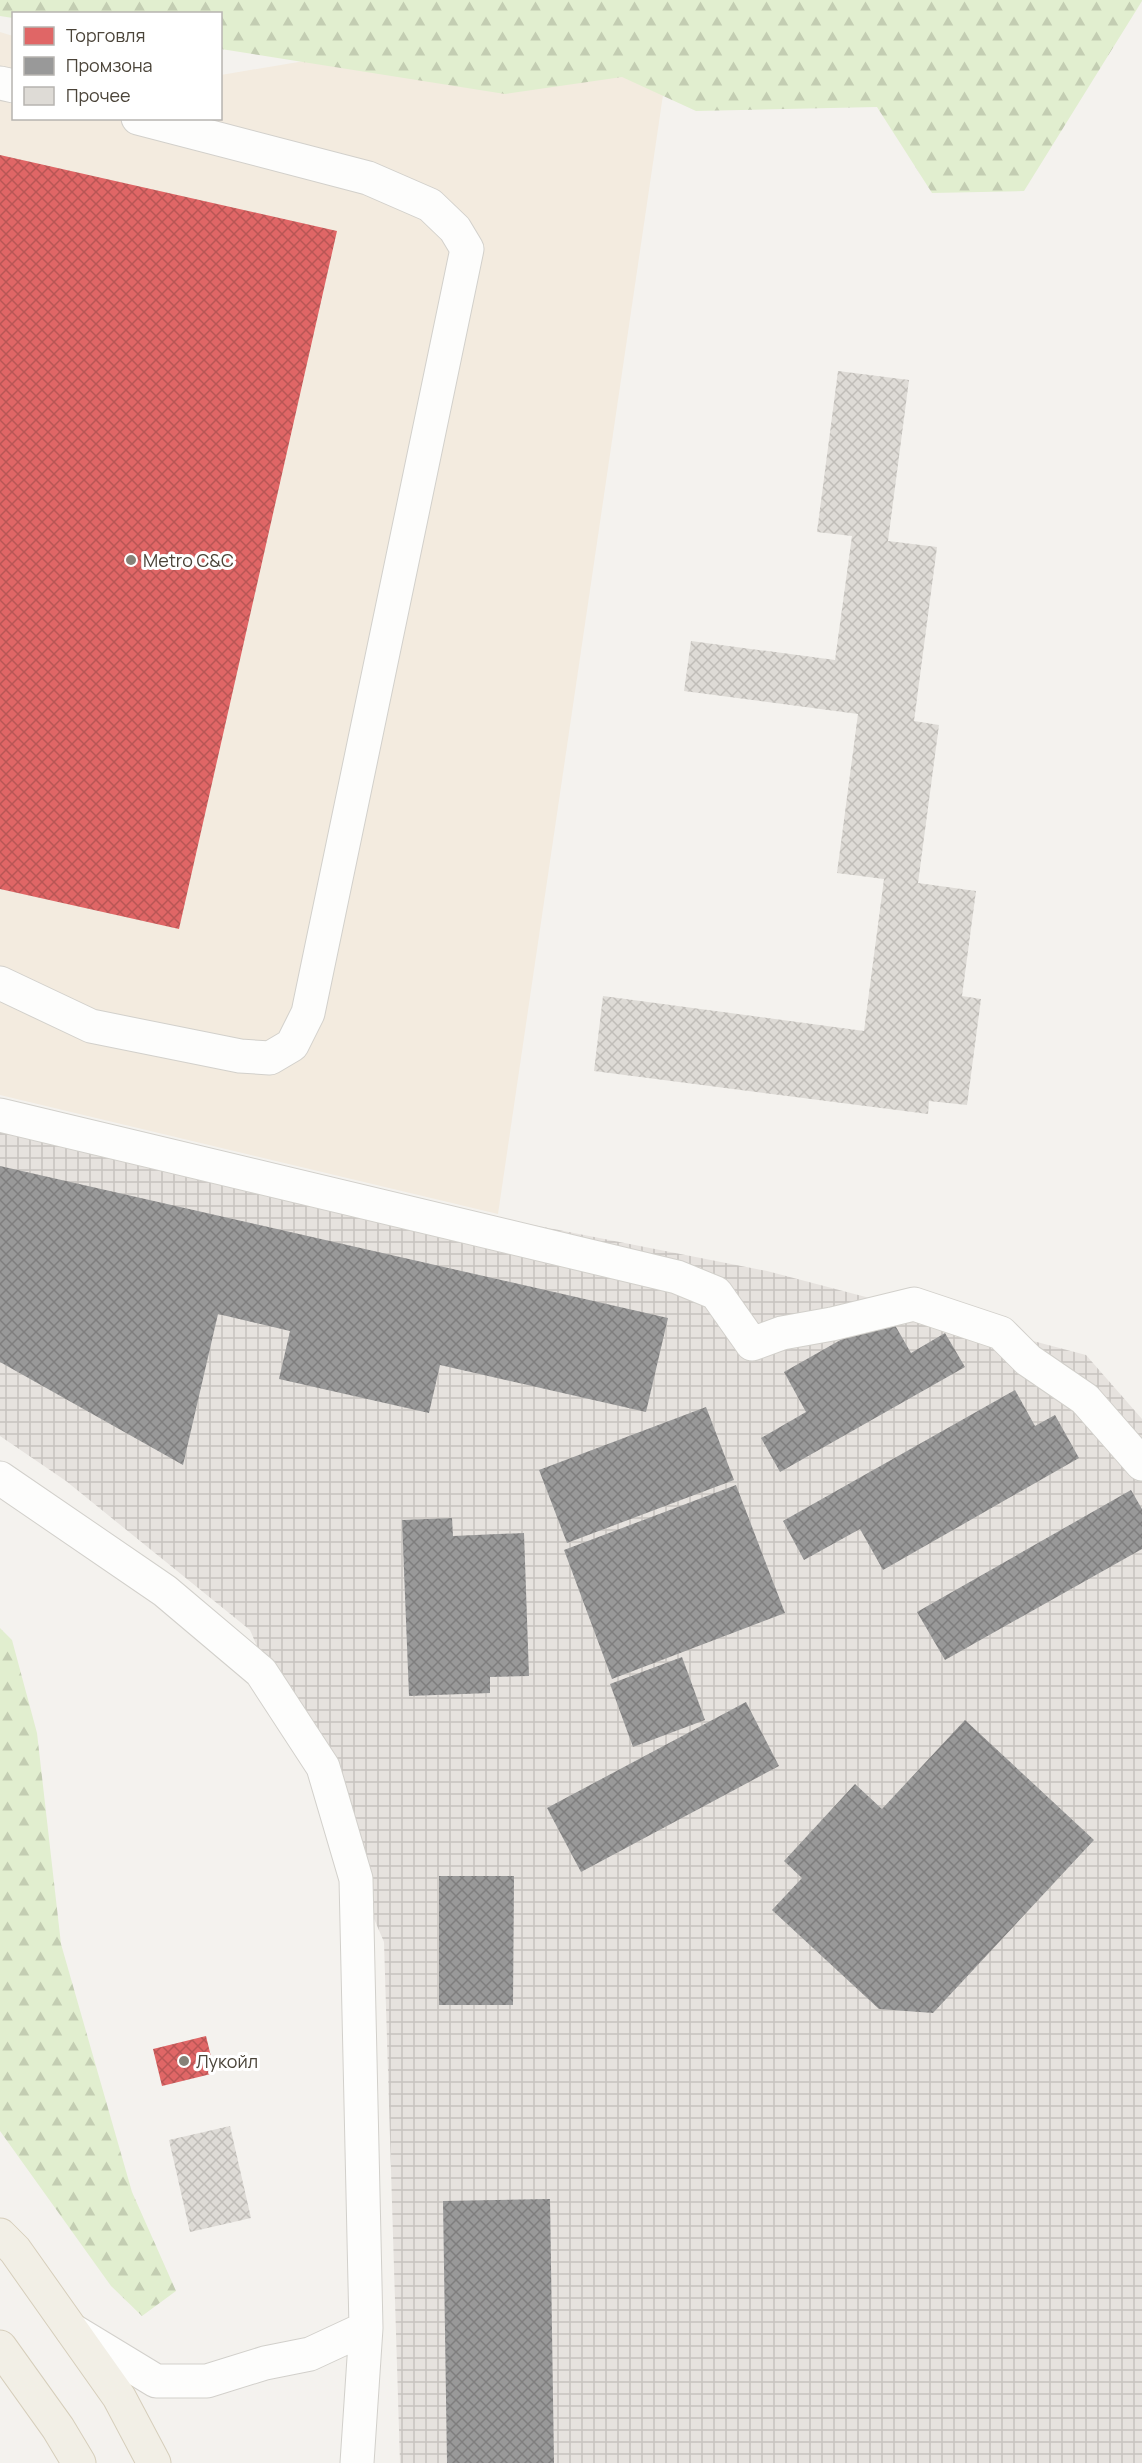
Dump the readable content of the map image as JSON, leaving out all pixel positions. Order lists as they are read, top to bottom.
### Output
{
  "places": ["Metro C&C", "Лукойл"],
  "legend": ["Торговля", "Промзона", "Прочее"]
}
